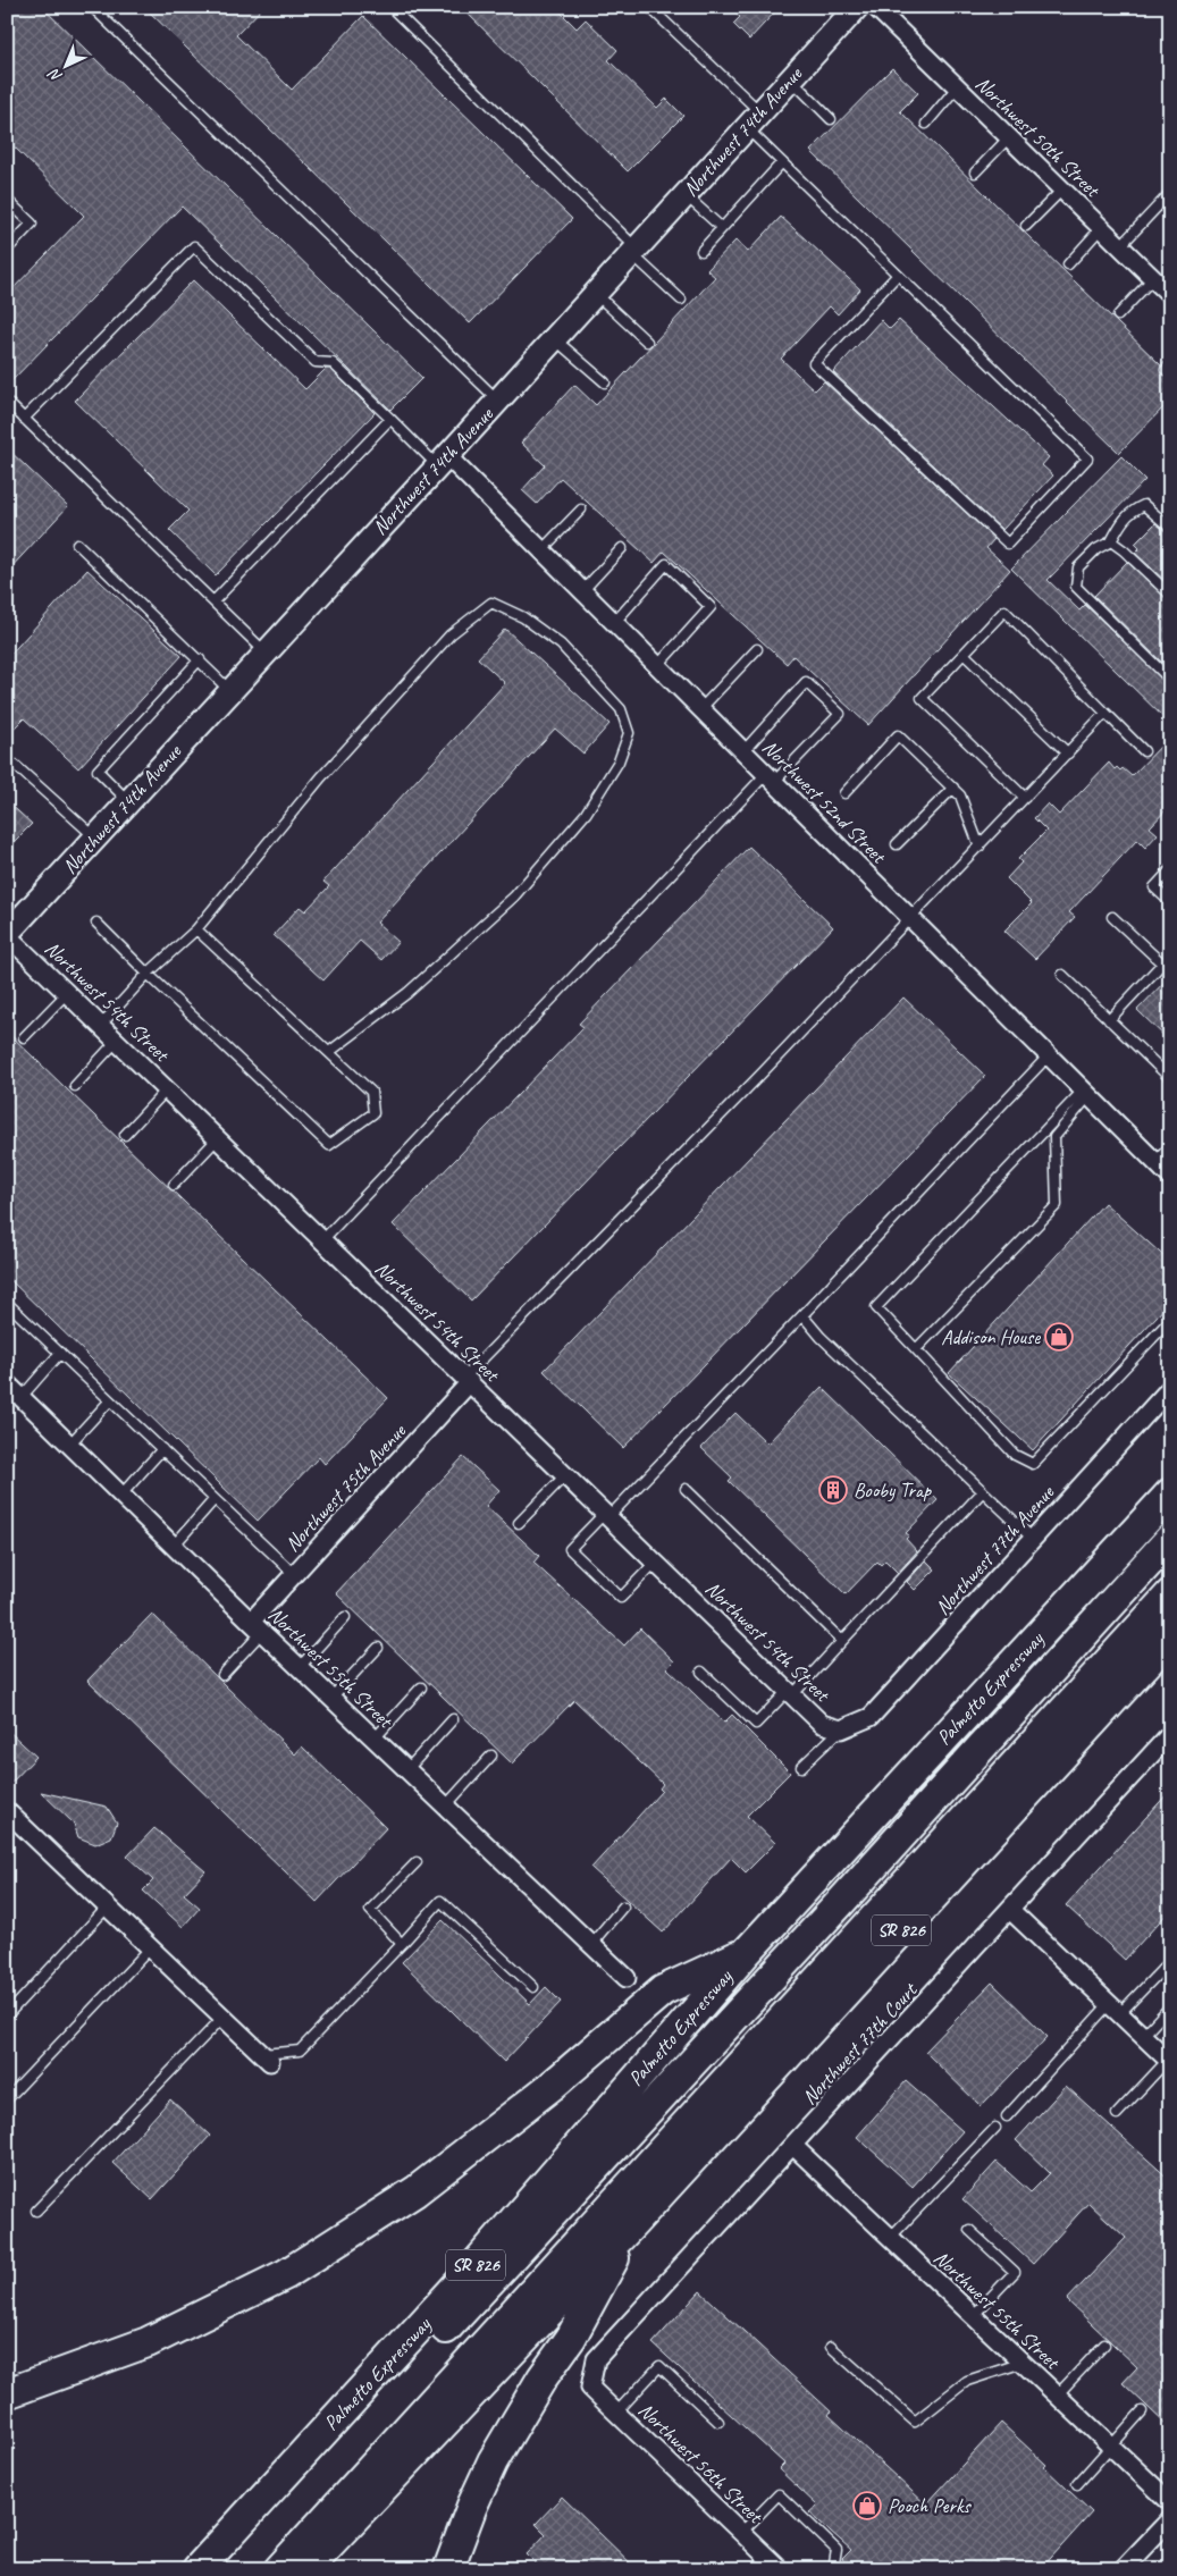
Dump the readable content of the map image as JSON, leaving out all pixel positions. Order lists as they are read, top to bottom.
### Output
{
  "streets": {
    "highway": ["Palmetto Expressway", "SR 826"],
    "street": [
      "Northwest 74th Avenue",
      "Northwest 50th Street",
      "Northwest 52nd Street",
      "Northwest 54th Street",
      "Northwest 75th Avenue",
      "Northwest 77th Avenue",
      "Northwest 55th Street",
      "Northwest 77th Court",
      "Northwest 56th Street"
    ]
  },
  "crossings": [
    ["Northwest 74th Avenue", "Northwest 52nd Street"],
    ["Northwest 74th Avenue", "Northwest 54th Street"],
    ["Northwest 54th Street", "Northwest 75th Avenue"],
    ["Northwest 54th Street", "Northwest 77th Avenue"],
    ["Northwest 75th Avenue", "Northwest 55th Street"],
    ["Northwest 55th Street", "Northwest 77th Court"],
    ["Northwest 77th Court", "Northwest 56th Street"]
  ],
  "places": {
    "shop": ["Addison House", "Pooch Perks"],
    "building": ["Booby Trap"]
  },
  "north": "bottom left"
}
